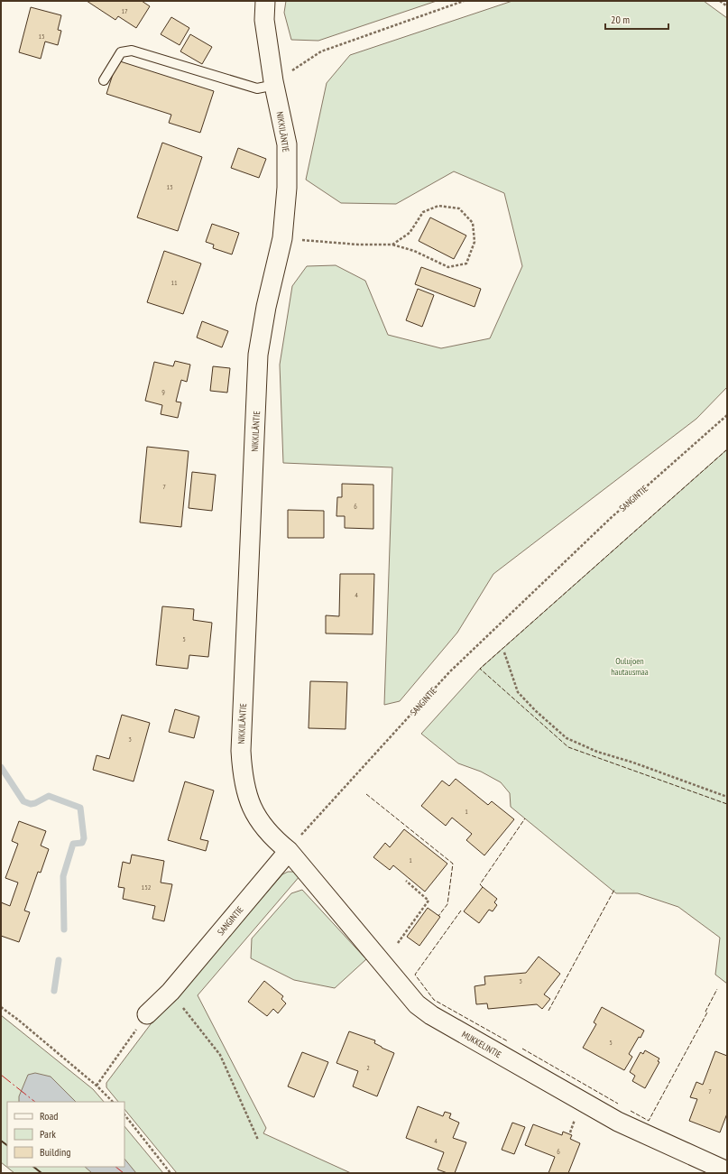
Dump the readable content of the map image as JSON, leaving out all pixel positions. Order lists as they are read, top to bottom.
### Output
{
  "streets": {
    "street": ["NIKKILÄNTIE", "SANGINTIE", "MUKKELINTIE"]
  },
  "crossings": [
    ["NIKKILÄNTIE", "SANGINTIE"],
    ["NIKKILÄNTIE", "MUKKELINTIE"],
    ["SANGINTIE", "MUKKELINTIE"]
  ],
  "parks": ["Oulujoen hautausmaa"],
  "house_numbers": [
    "17",
    "15",
    "13",
    "11",
    "9",
    "7",
    "6",
    "4",
    "5",
    "3",
    "1",
    "1",
    "152",
    "3",
    "5",
    "2",
    "7",
    "4",
    "6"
  ],
  "legend": ["Road", "Park", "Building"],
  "scale_bar": "20 m"
}
